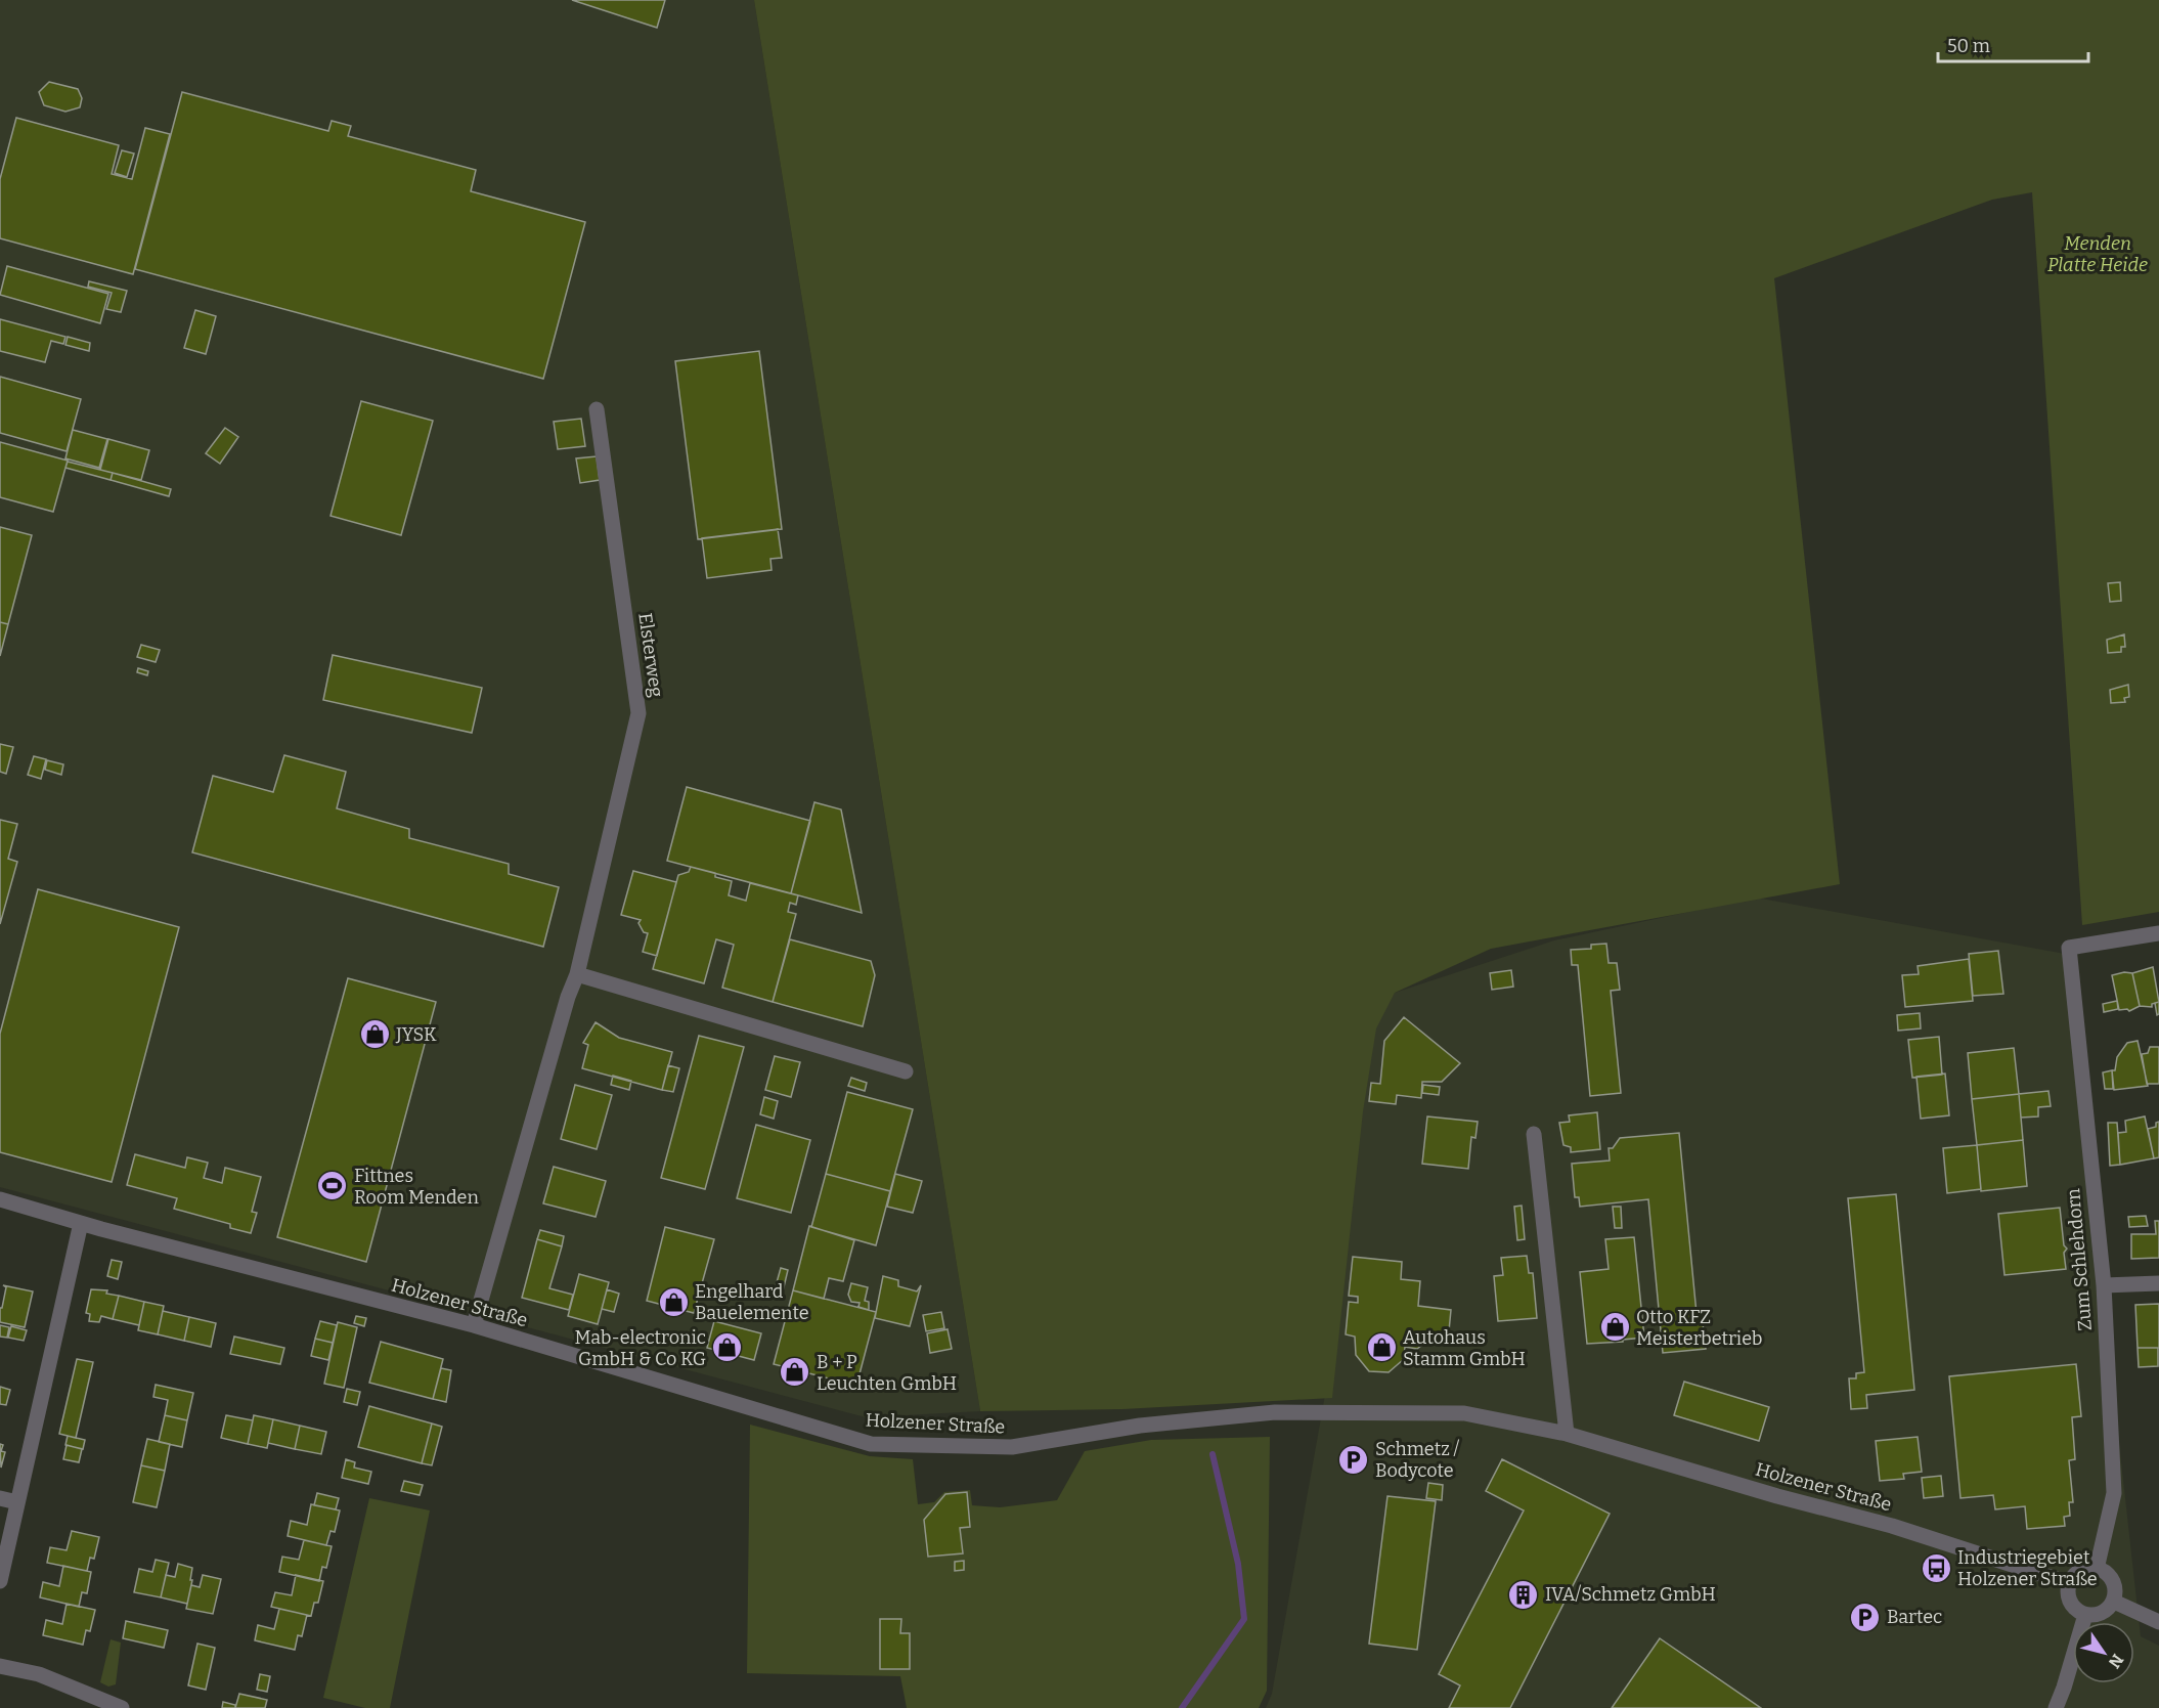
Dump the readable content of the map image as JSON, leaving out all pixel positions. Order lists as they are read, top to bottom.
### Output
{
  "streets": {
    "street": ["Elsterweg", "Zum Schlehdorn", "Holzener Straße"]
  },
  "crossings": [
    ["Elsterweg", "Holzener Straße"],
    ["Zum Schlehdorn", "Holzener Straße"]
  ],
  "parks": ["Menden Platte Heide"],
  "places": {
    "shop": [
      "JYSK",
      "Engelhard Bauelemente",
      "Otto KFZ Meisterbetrieb",
      "Mab-electronic GmbH & Co KG",
      "Autohaus Stamm GmbH",
      "B + P Leuchten GmbH"
    ],
    "sports": ["Fittnes Room Menden"],
    "parking": ["Schmetz / Bodycote", "Bartec"],
    "bus stop": ["Industriegebiet Holzener Straße"],
    "building": ["IVA/Schmetz GmbH"]
  },
  "scale_bar": "50 m",
  "north": "bottom right"
}
